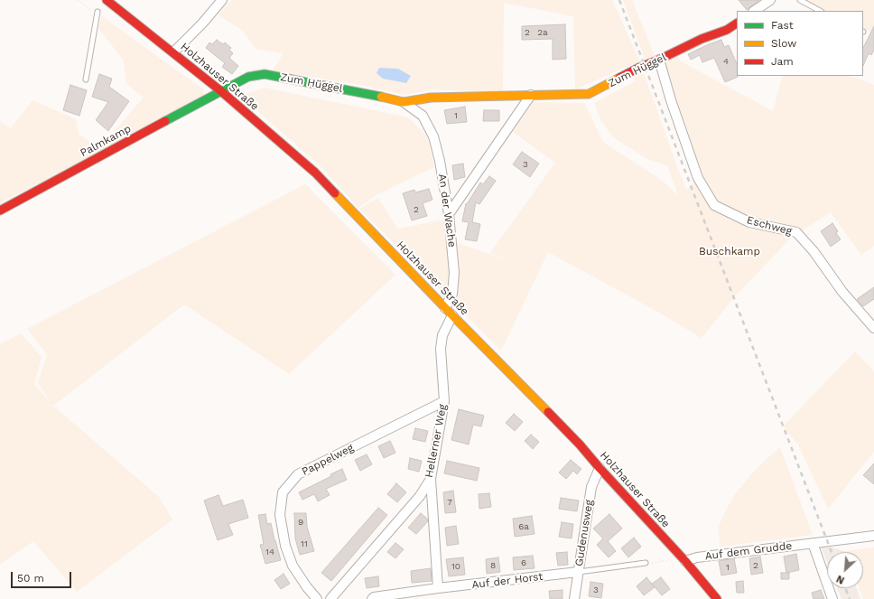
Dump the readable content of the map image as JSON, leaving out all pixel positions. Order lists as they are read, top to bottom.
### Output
{
  "streets": {
    "street": [
      "Zum Hüggel",
      "Holzhauser Straße",
      "Palmkamp",
      "An der Wache",
      "Eschweg",
      "Hellerner Weg",
      "Pappelweg",
      "Gudenusweg",
      "Auf dem Grudde",
      "Auf der Horst"
    ]
  },
  "crossings": [
    ["Zum Hüggel", "Holzhauser Straße"],
    ["Zum Hüggel", "Palmkamp"],
    ["Zum Hüggel", "An der Wache"],
    ["Zum Hüggel", "Eschweg"],
    ["Holzhauser Straße", "Palmkamp"],
    ["Holzhauser Straße", "An der Wache"],
    ["Holzhauser Straße", "Hellerner Weg"],
    ["Holzhauser Straße", "Gudenusweg"],
    ["Holzhauser Straße", "Auf dem Grudde"],
    ["Hellerner Weg", "Pappelweg"],
    ["Gudenusweg", "Auf der Horst"]
  ],
  "parks": ["Buschkamp"],
  "house_numbers": [
    "2",
    "2a",
    "4",
    "1",
    "3",
    "2",
    "7",
    "9",
    "6a",
    "11",
    "14",
    "6",
    "8",
    "2",
    "10",
    "1",
    "3"
  ],
  "legend": ["Fast", "Slow", "Jam"],
  "scale_bar": "50 m",
  "north": "bottom left"
}
